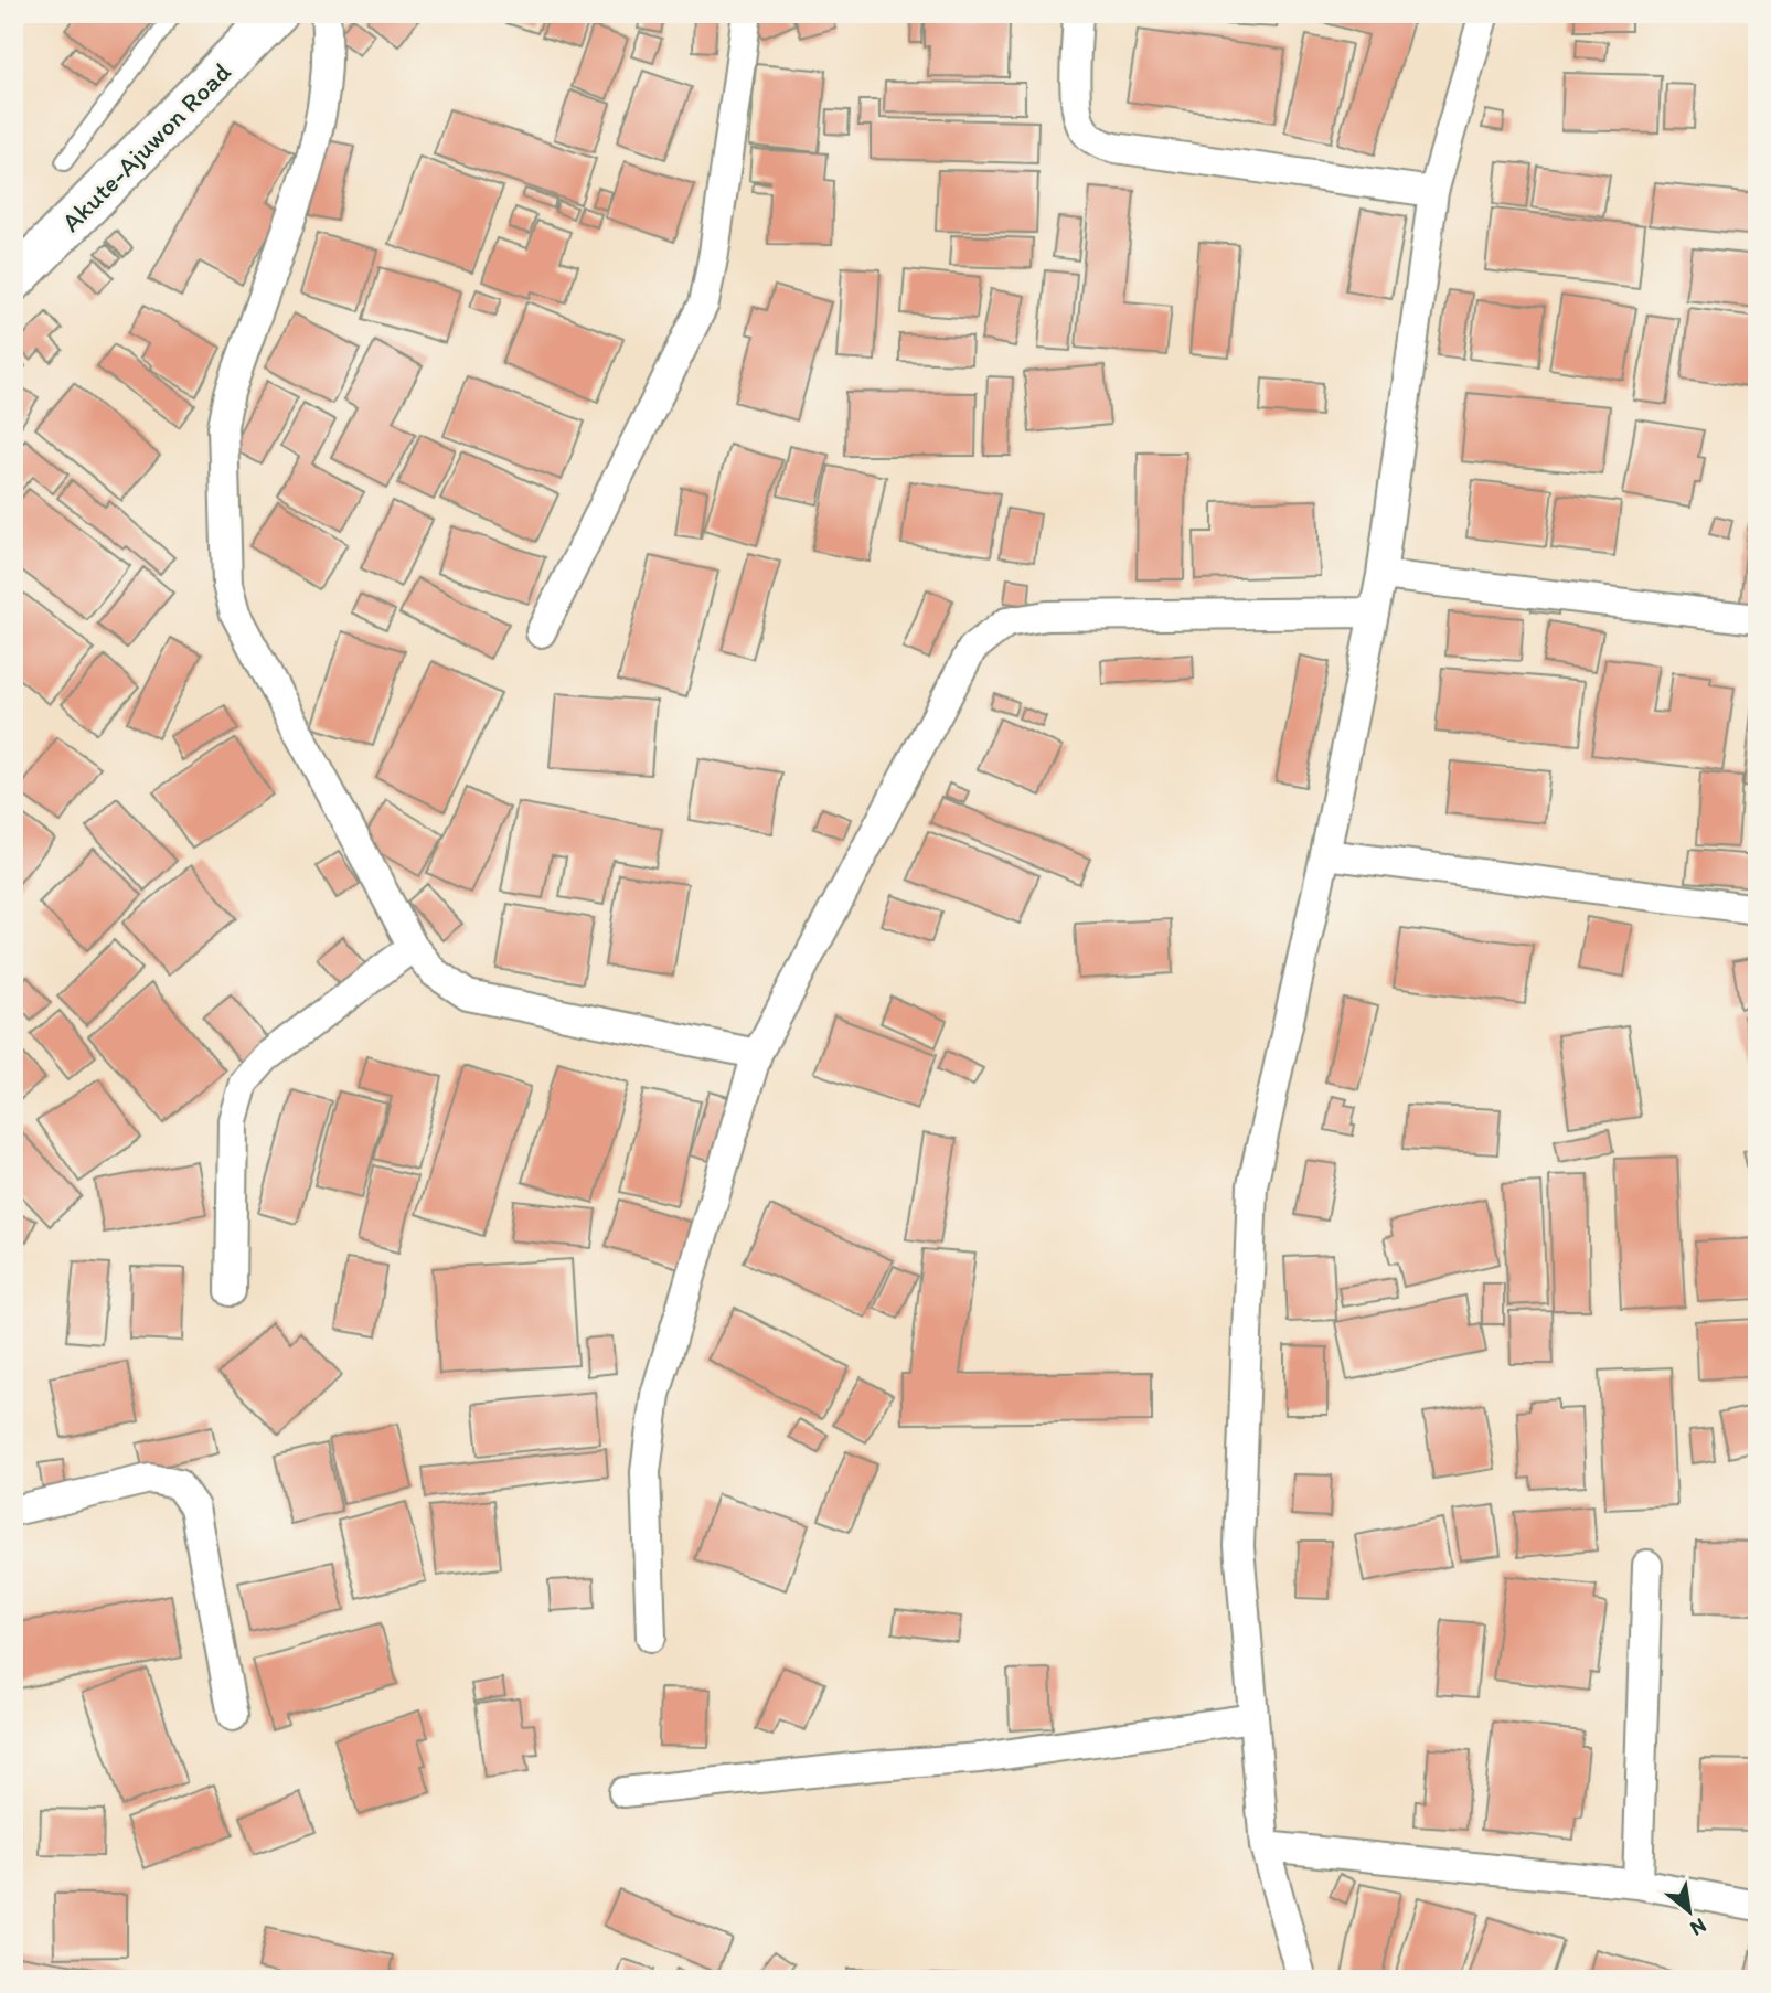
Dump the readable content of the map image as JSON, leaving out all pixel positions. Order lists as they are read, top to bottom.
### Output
{
  "streets": {
    "main road": ["Akute-Ajuwon Road"]
  },
  "north": "bottom right"
}
